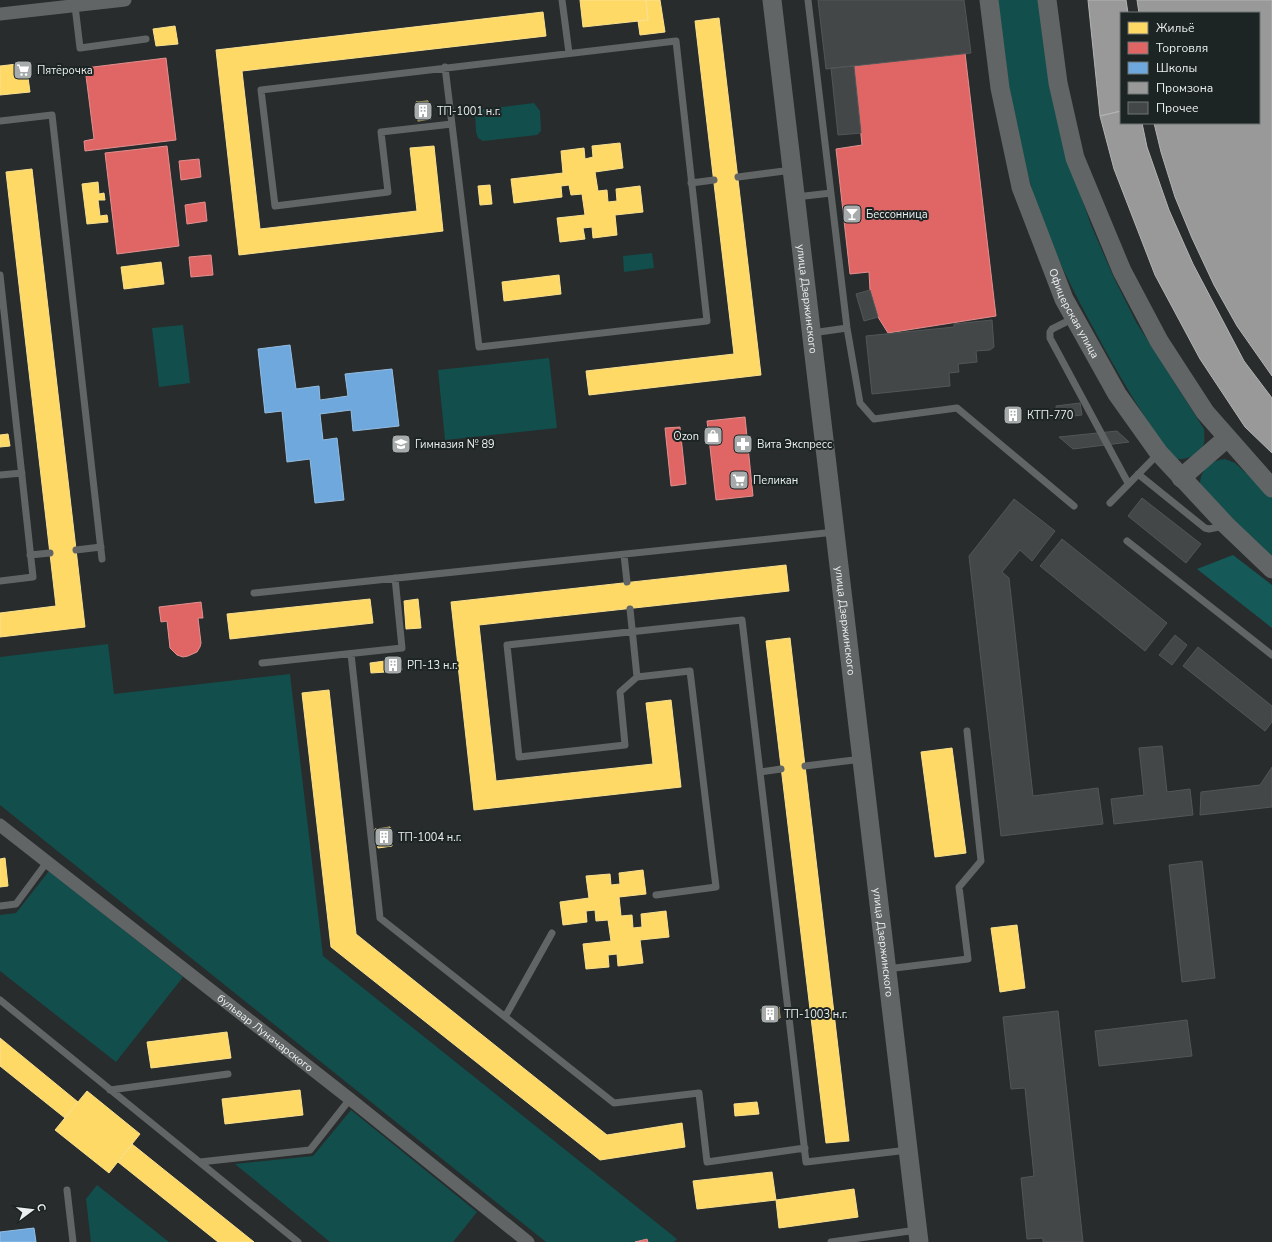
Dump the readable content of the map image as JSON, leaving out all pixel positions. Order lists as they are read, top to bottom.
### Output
{
  "streets": {
    "main road": ["улица Дзержинского", "Офицерская улица"],
    "street": ["бульвар Луначарского"]
  },
  "places": {
    "supermarket": ["Пятёрочка", "Пеликан"],
    "building": [
      "ТП-1001 н.г.",
      "КТП-770",
      "РП-13 н.г.",
      "ТП-1004 н.г.",
      "ТП-1003 н.г."
    ],
    "bar": ["Бессонница"],
    "shop": ["Ozon"],
    "school or university": ["Гимназия № 89"],
    "pharmacy": ["Вита Экспресс"]
  },
  "legend": [
    "Жильё",
    "Торговля",
    "Школы",
    "Промзона",
    "Прочее"
  ],
  "north": "right"
}
